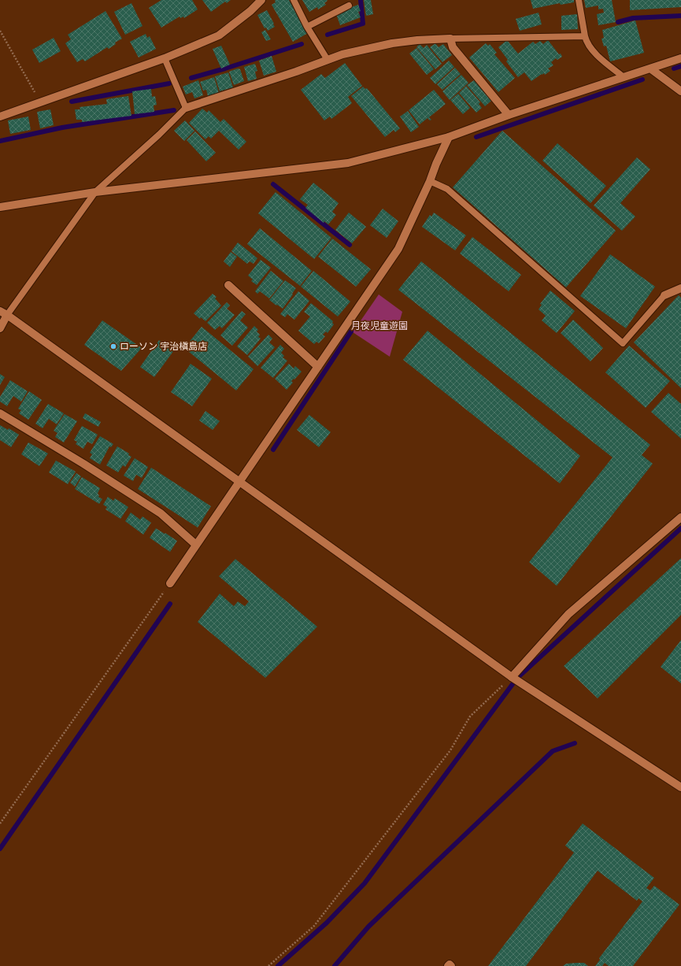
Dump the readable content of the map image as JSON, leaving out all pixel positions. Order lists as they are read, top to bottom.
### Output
{
  "parks": ["月夜児童遊園"],
  "places": ["ローソン 宇治槇島店"]
}
